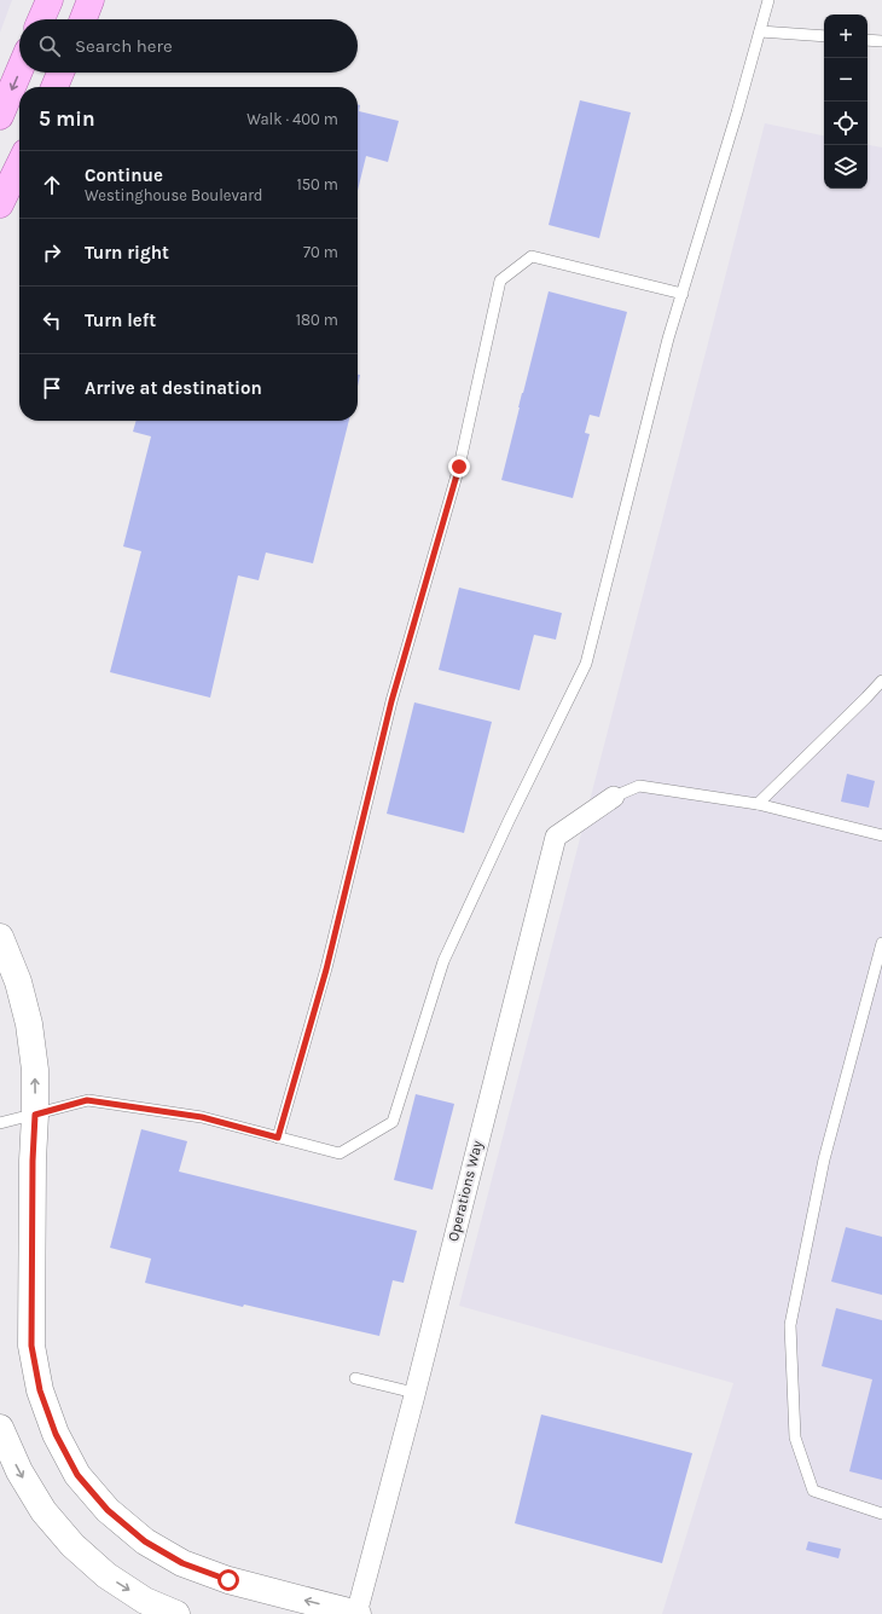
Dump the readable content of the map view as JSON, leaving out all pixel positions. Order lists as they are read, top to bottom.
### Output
{
  "streets": {
    "street": ["Operations Way"]
  },
  "page": {
    "map_buttons": ["+", "−"],
    "search": "Search here",
    "heading": ["5 min", "Walk · 400 m"],
    "list": [
      ["Continue", "Westinghouse Boulevard", "150 m"],
      ["Turn right", "70 m"],
      ["Turn left", "180 m"],
      "Arrive at destination"
    ]
  }
}
